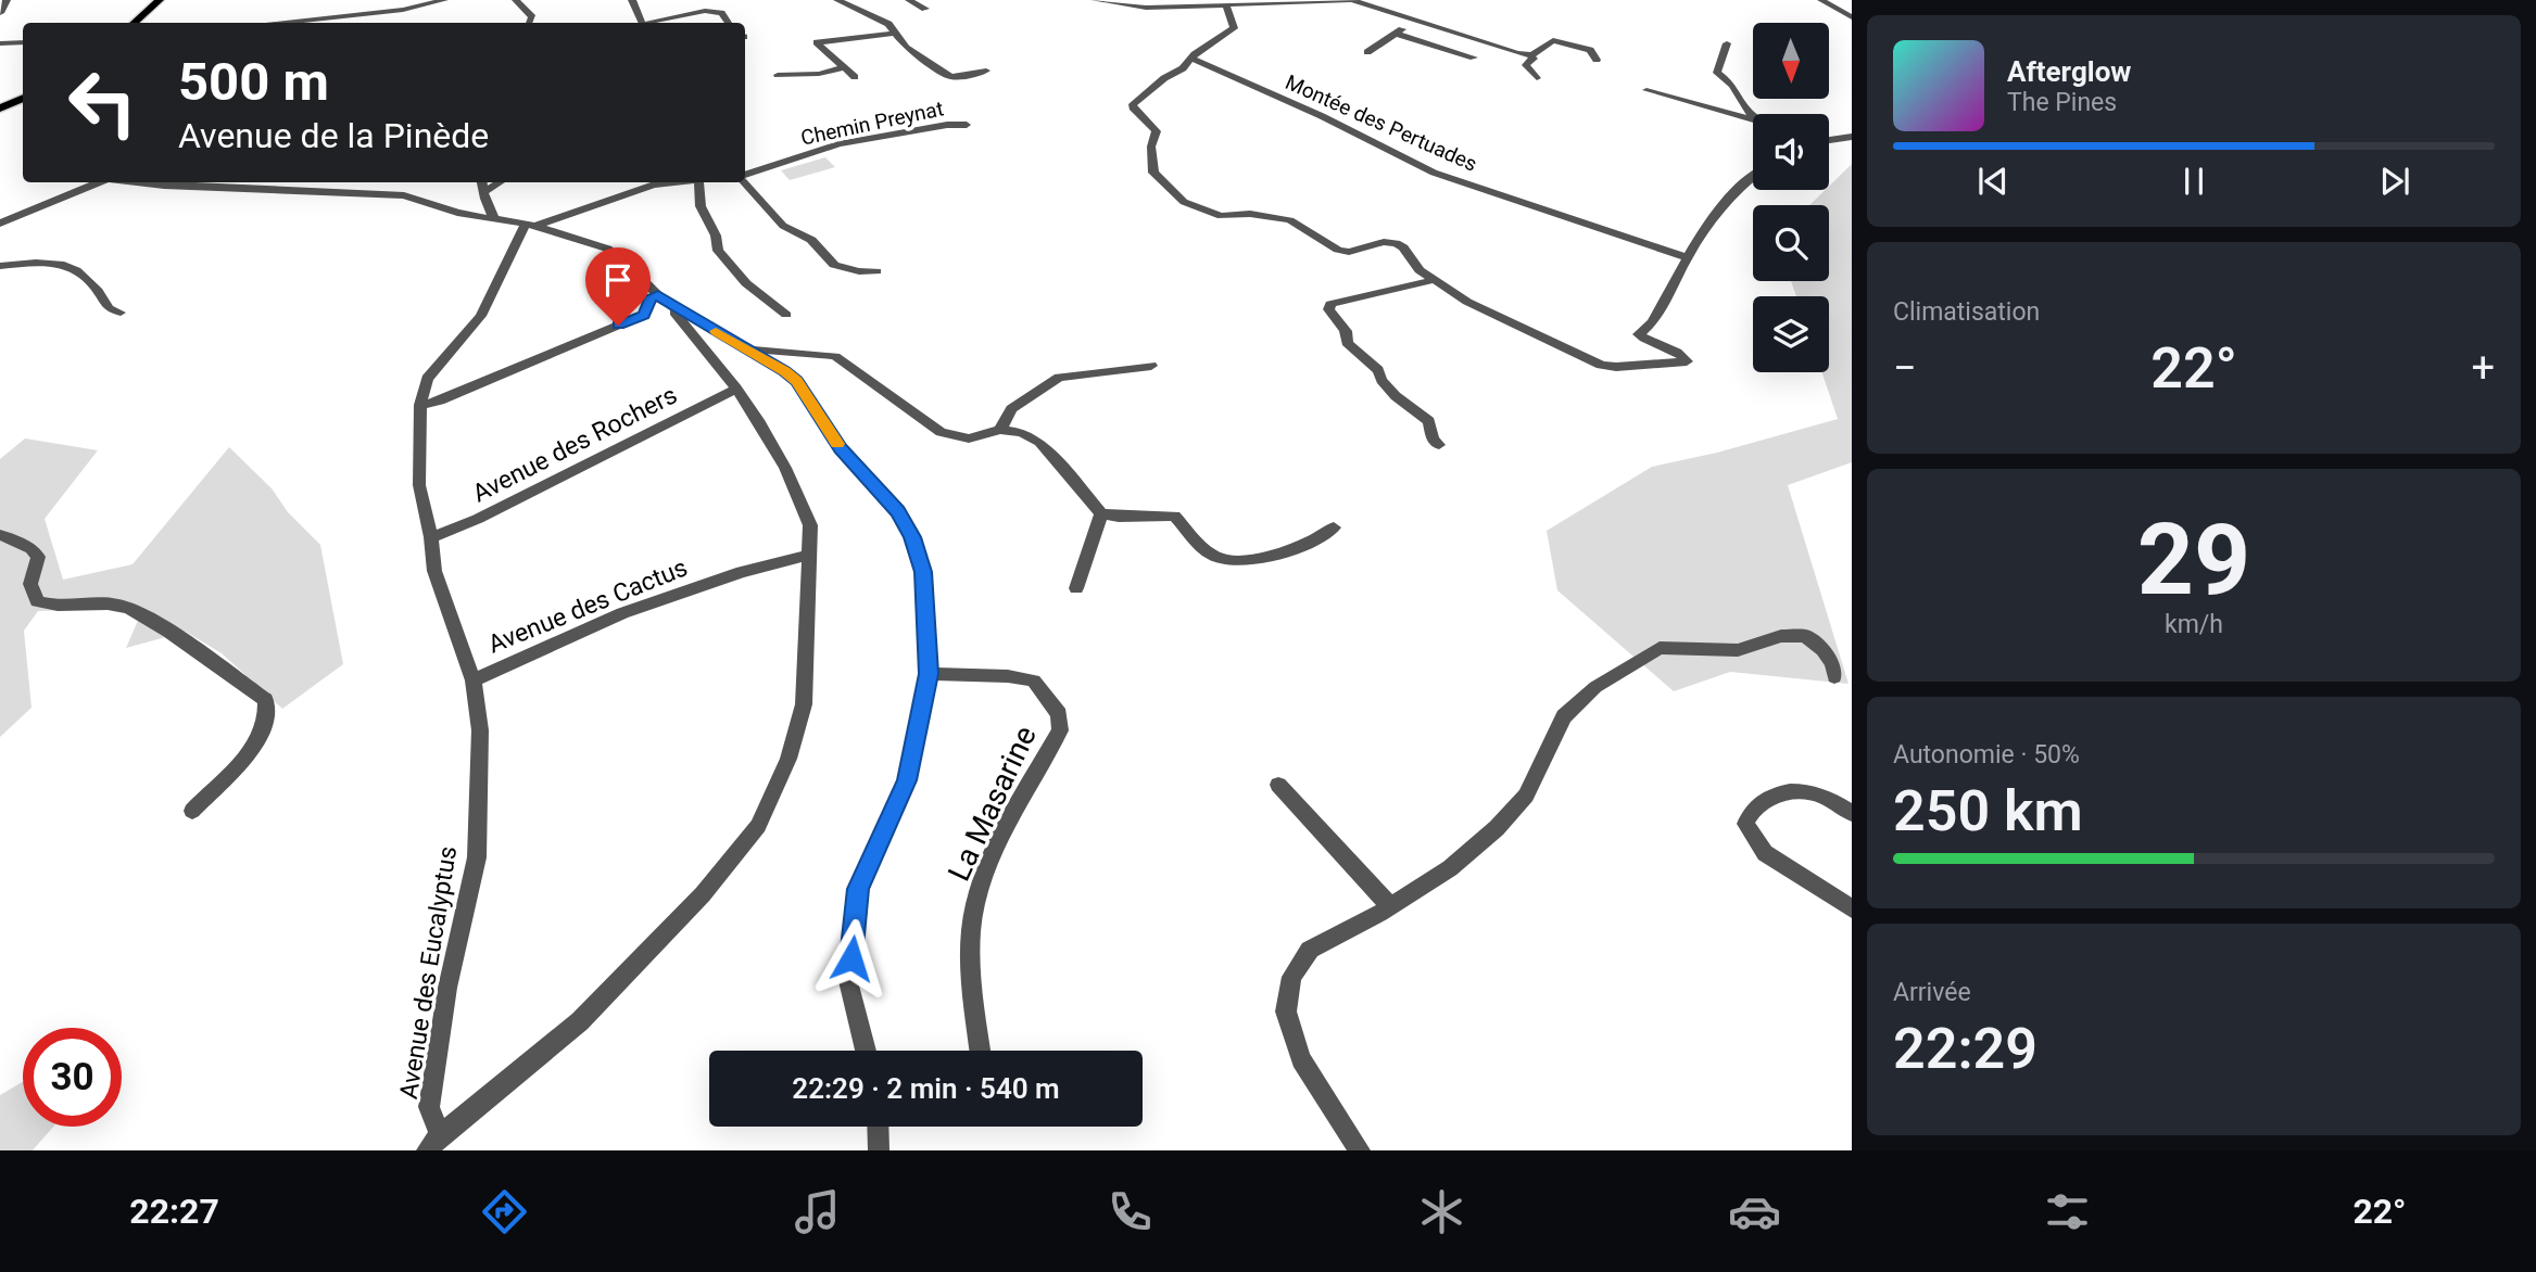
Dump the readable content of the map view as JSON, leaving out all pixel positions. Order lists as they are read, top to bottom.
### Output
{
  "streets": {
    "street": [
      "Chemin Preynat",
      "Montée des Pertuades",
      "Avenue des Rochers",
      "Avenue des Cactus",
      "La Masarine",
      "Avenue des Eucalyptus"
    ]
  },
  "crossings": [
    ["Avenue des Rochers", "Avenue des Eucalyptus"],
    ["Avenue des Cactus", "Avenue des Eucalyptus"]
  ],
  "north": "bottom",
  "page": {
    "turn": ["500 m", "Avenue de la Pinède"],
    "song": ["Afterglow", "The Pines"],
    "tile": [
      "Climatisation",
      ["29", "km/h"],
      ["Autonomie · 50%", "250 km"],
      ["Arrivée", "22:29"]
    ],
    "heat": ["−", "22°", "+"],
    "limit": "30",
    "trip": "22:29 · 2 min · 540 m",
    "tabs": ["22:27", "22°"]
  }
}
